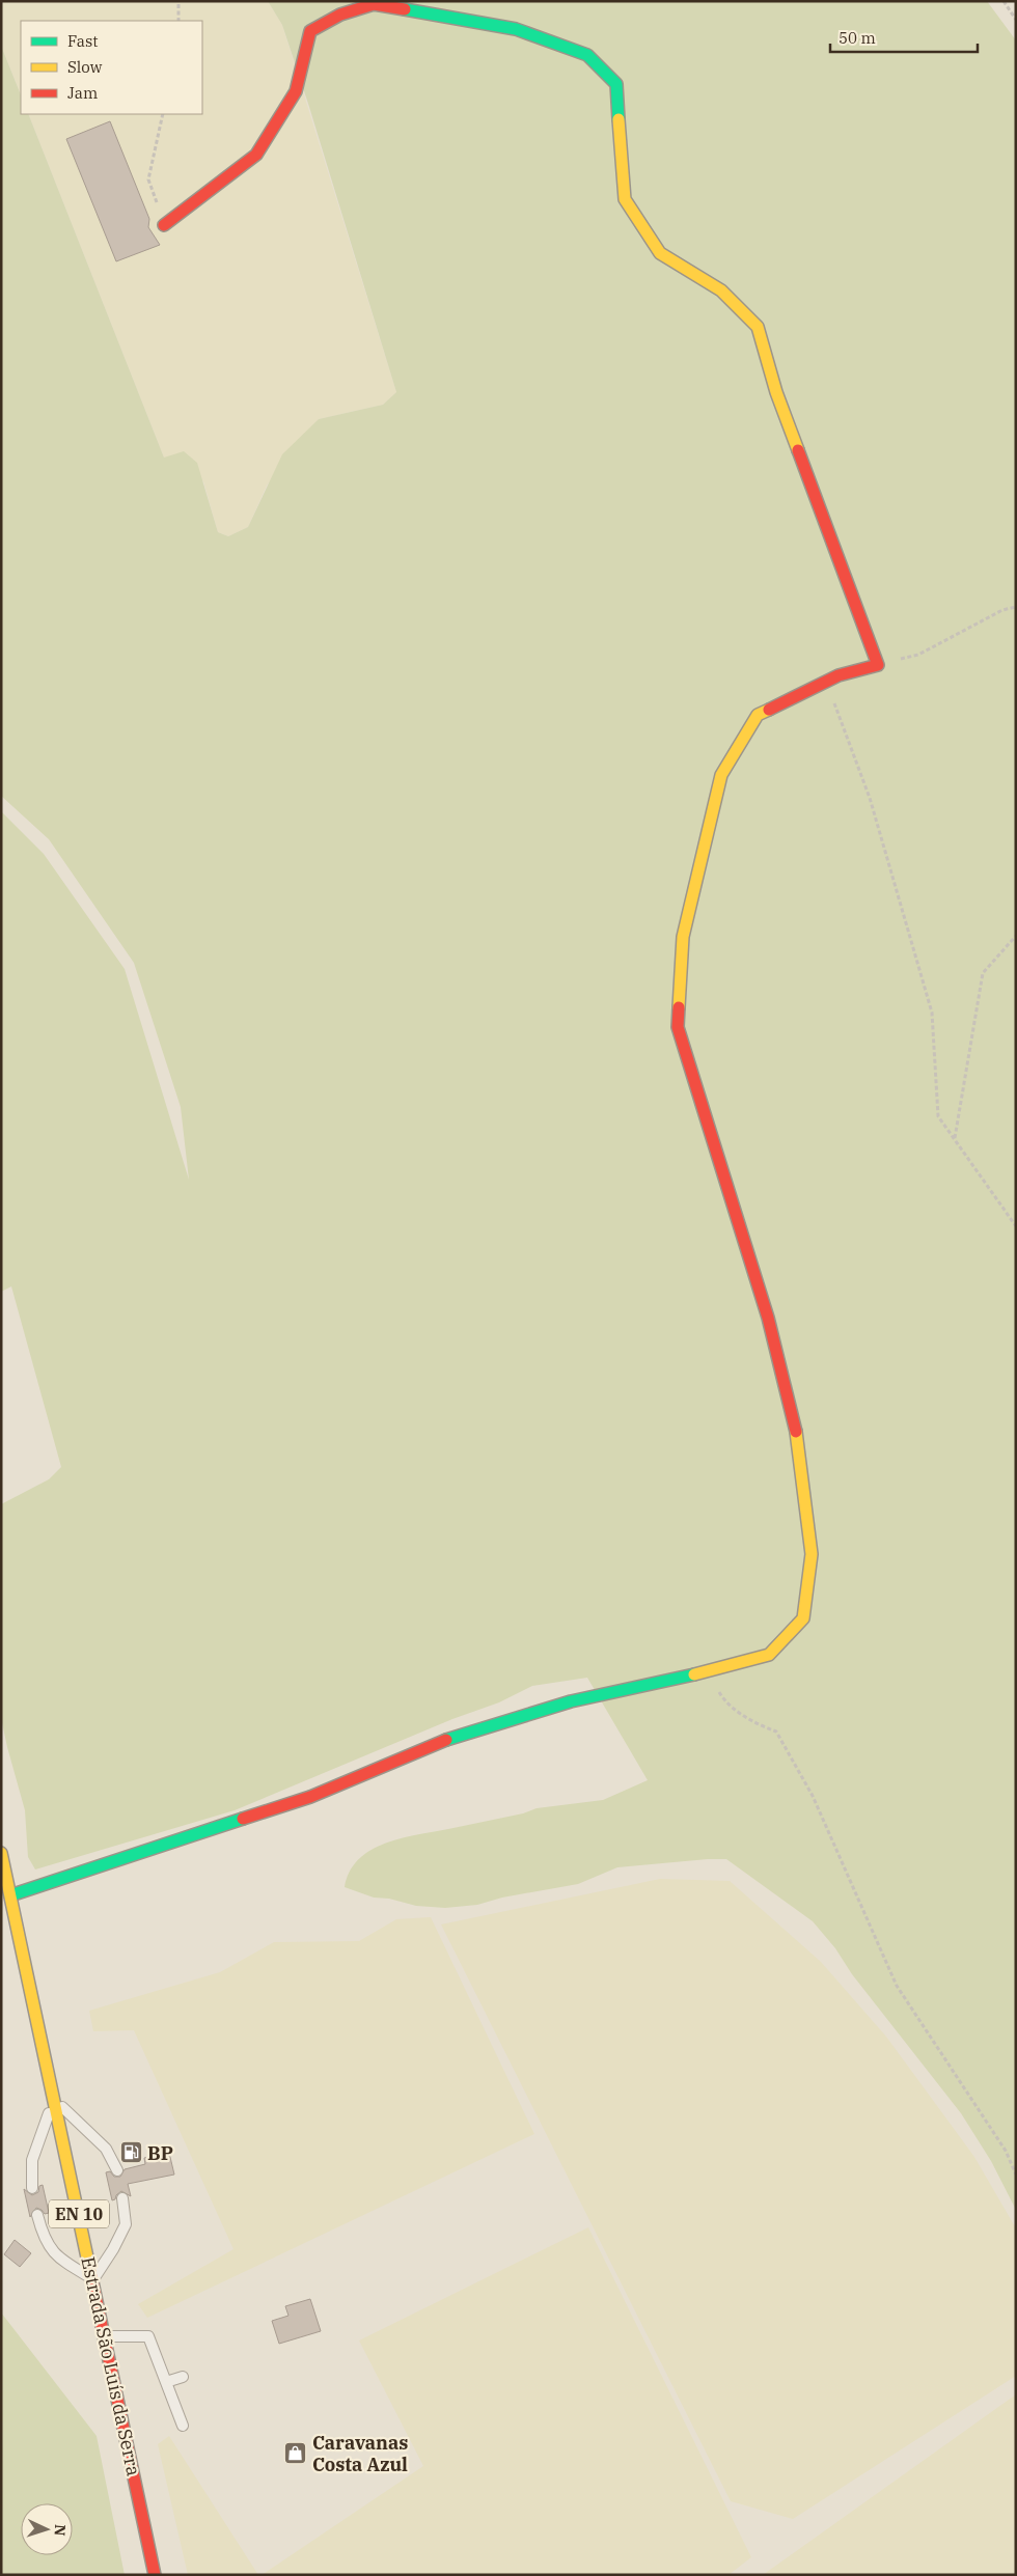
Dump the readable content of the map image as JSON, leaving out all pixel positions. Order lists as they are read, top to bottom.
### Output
{
  "streets": {
    "street": ["EN 10", "Estrada São Luís da Serra"]
  },
  "places": {
    "fuel station": ["BP"],
    "shop": ["Caravanas Costa Azul"]
  },
  "legend": ["Fast", "Slow", "Jam"],
  "scale_bar": "50 m",
  "north": "right"
}
